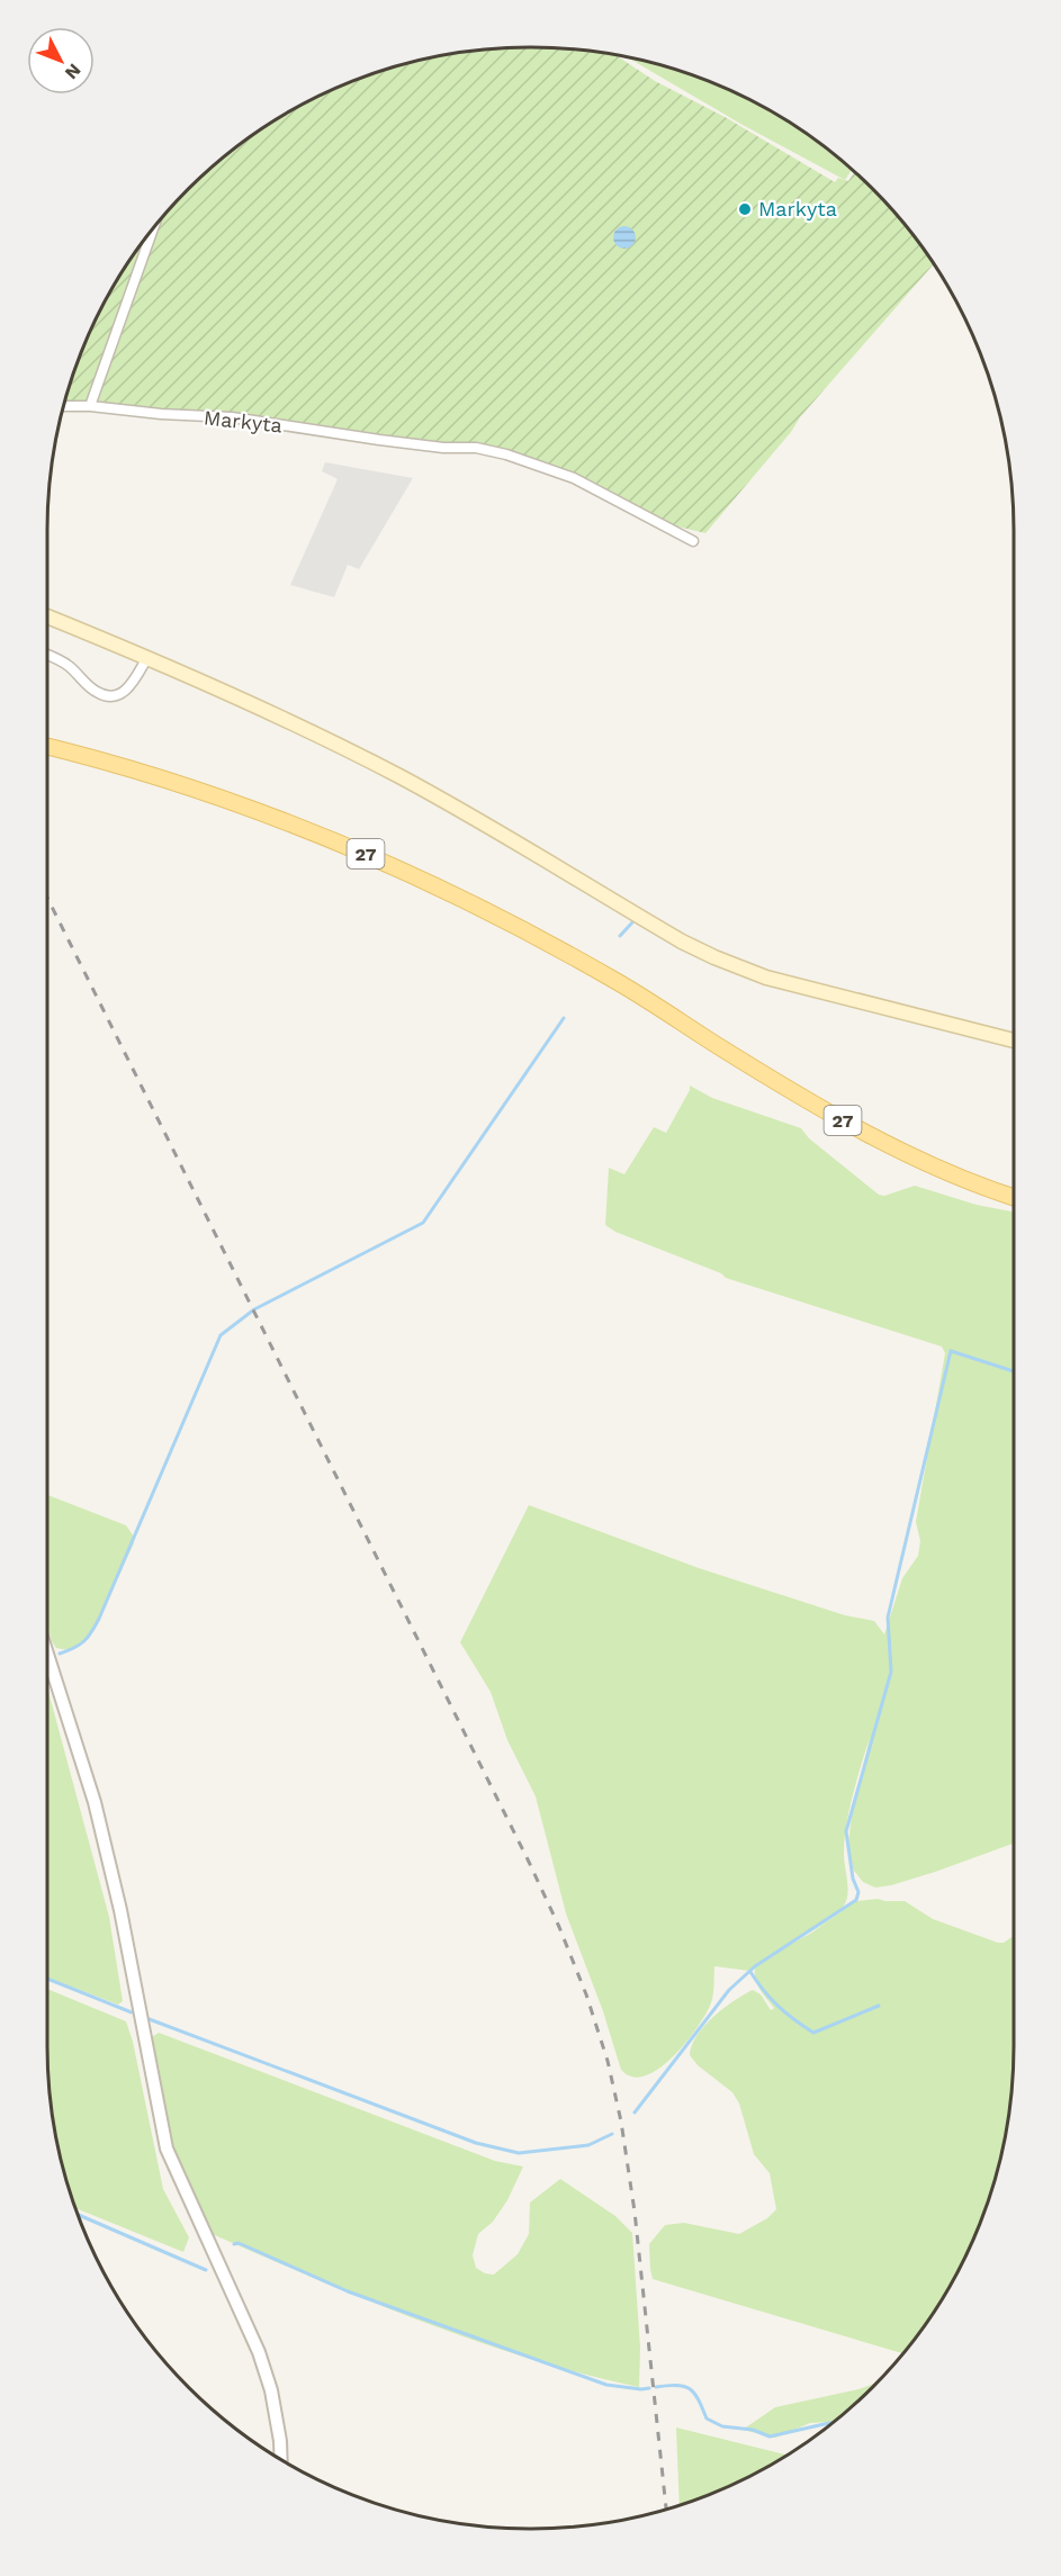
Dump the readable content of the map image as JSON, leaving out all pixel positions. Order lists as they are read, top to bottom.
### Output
{
  "streets": {
    "main road": ["27"],
    "street": ["Markyta"]
  },
  "places": ["Markyta"],
  "north": "bottom right"
}
